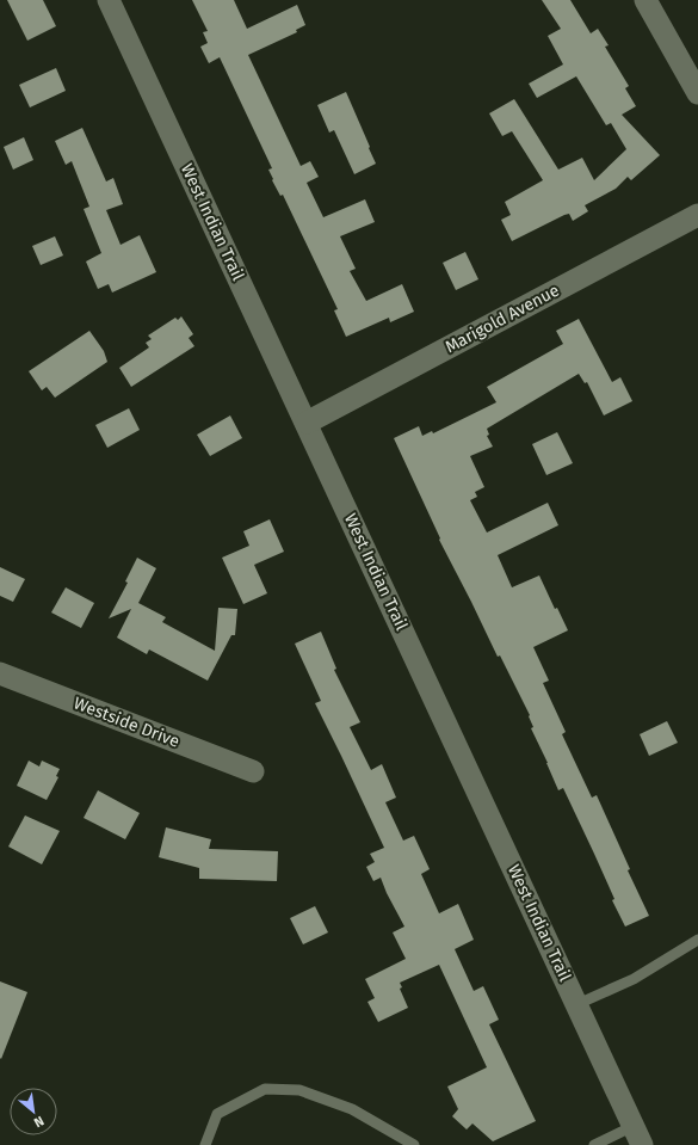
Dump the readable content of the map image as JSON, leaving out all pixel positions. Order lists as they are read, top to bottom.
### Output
{
  "streets": {
    "street": ["West Indian Trail", "Marigold Avenue", "Westside Drive"]
  },
  "crossings": [
    ["West Indian Trail", "Marigold Avenue"]
  ],
  "north": "bottom right"
}
